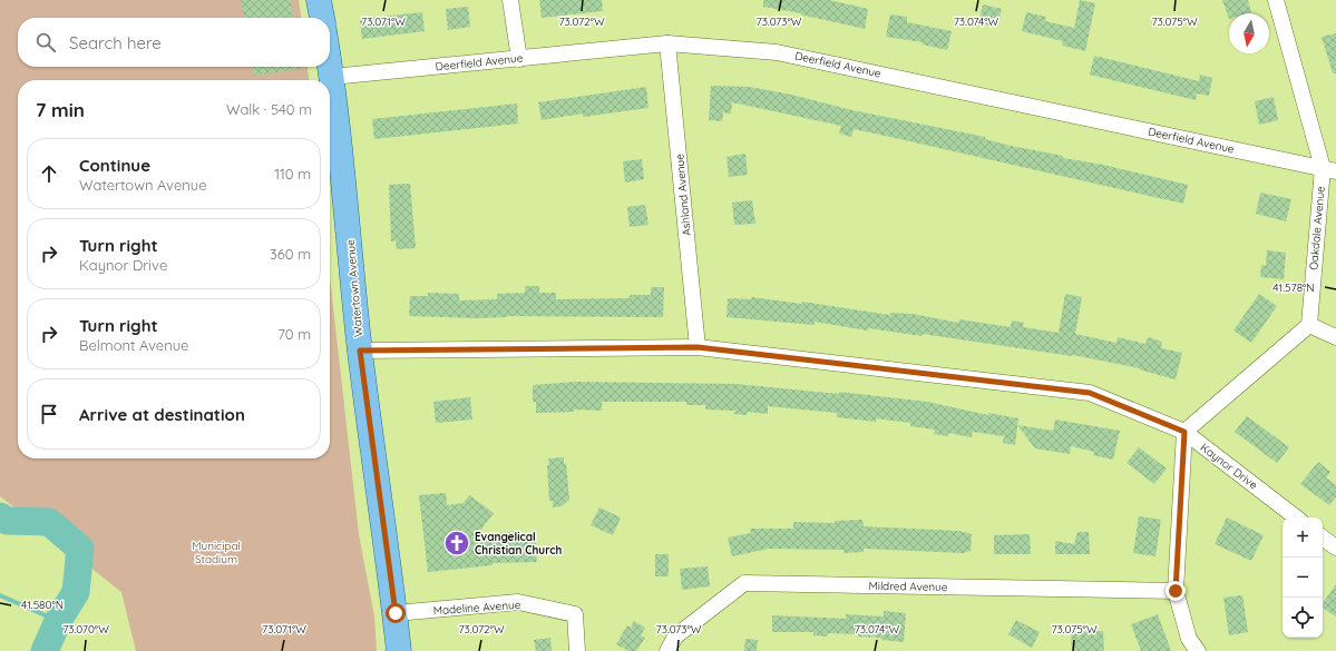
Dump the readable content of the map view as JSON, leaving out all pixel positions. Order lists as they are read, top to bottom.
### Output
{
  "streets": {
    "main road": ["Watertown Avenue"],
    "street": [
      "Deerfield Avenue",
      "Ashland Avenue",
      "Oakdale Avenue",
      "Kaynor Drive",
      "Mildred Avenue",
      "Madeline Avenue"
    ]
  },
  "crossings": [
    ["Deerfield Avenue", "Ashland Avenue"],
    ["Deerfield Avenue", "Oakdale Avenue"],
    ["Deerfield Avenue", "Watertown Avenue"],
    ["Ashland Avenue", "Kaynor Drive"],
    ["Watertown Avenue", "Kaynor Drive"],
    ["Watertown Avenue", "Madeline Avenue"]
  ],
  "parks": ["Municipal Stadium"],
  "places": {
    "church": ["Evangelical Christian Church"]
  },
  "north": "bottom",
  "page": {
    "search": "Search here",
    "heading": ["7 min", "Walk · 540 m"],
    "list": [
      ["Continue", "Watertown Avenue", "110 m"],
      ["Turn right", "Kaynor Drive", "360 m"],
      ["Turn right", "Belmont Avenue", "70 m"],
      "Arrive at destination"
    ],
    "map_buttons": ["+", "−"]
  },
  "coordinates": [
    "73.071°W",
    "73.072°W",
    "73.073°W",
    "73.074°W",
    "73.075°W",
    "41.578°N",
    "41.580°N",
    "73.070°W"
  ]
}
